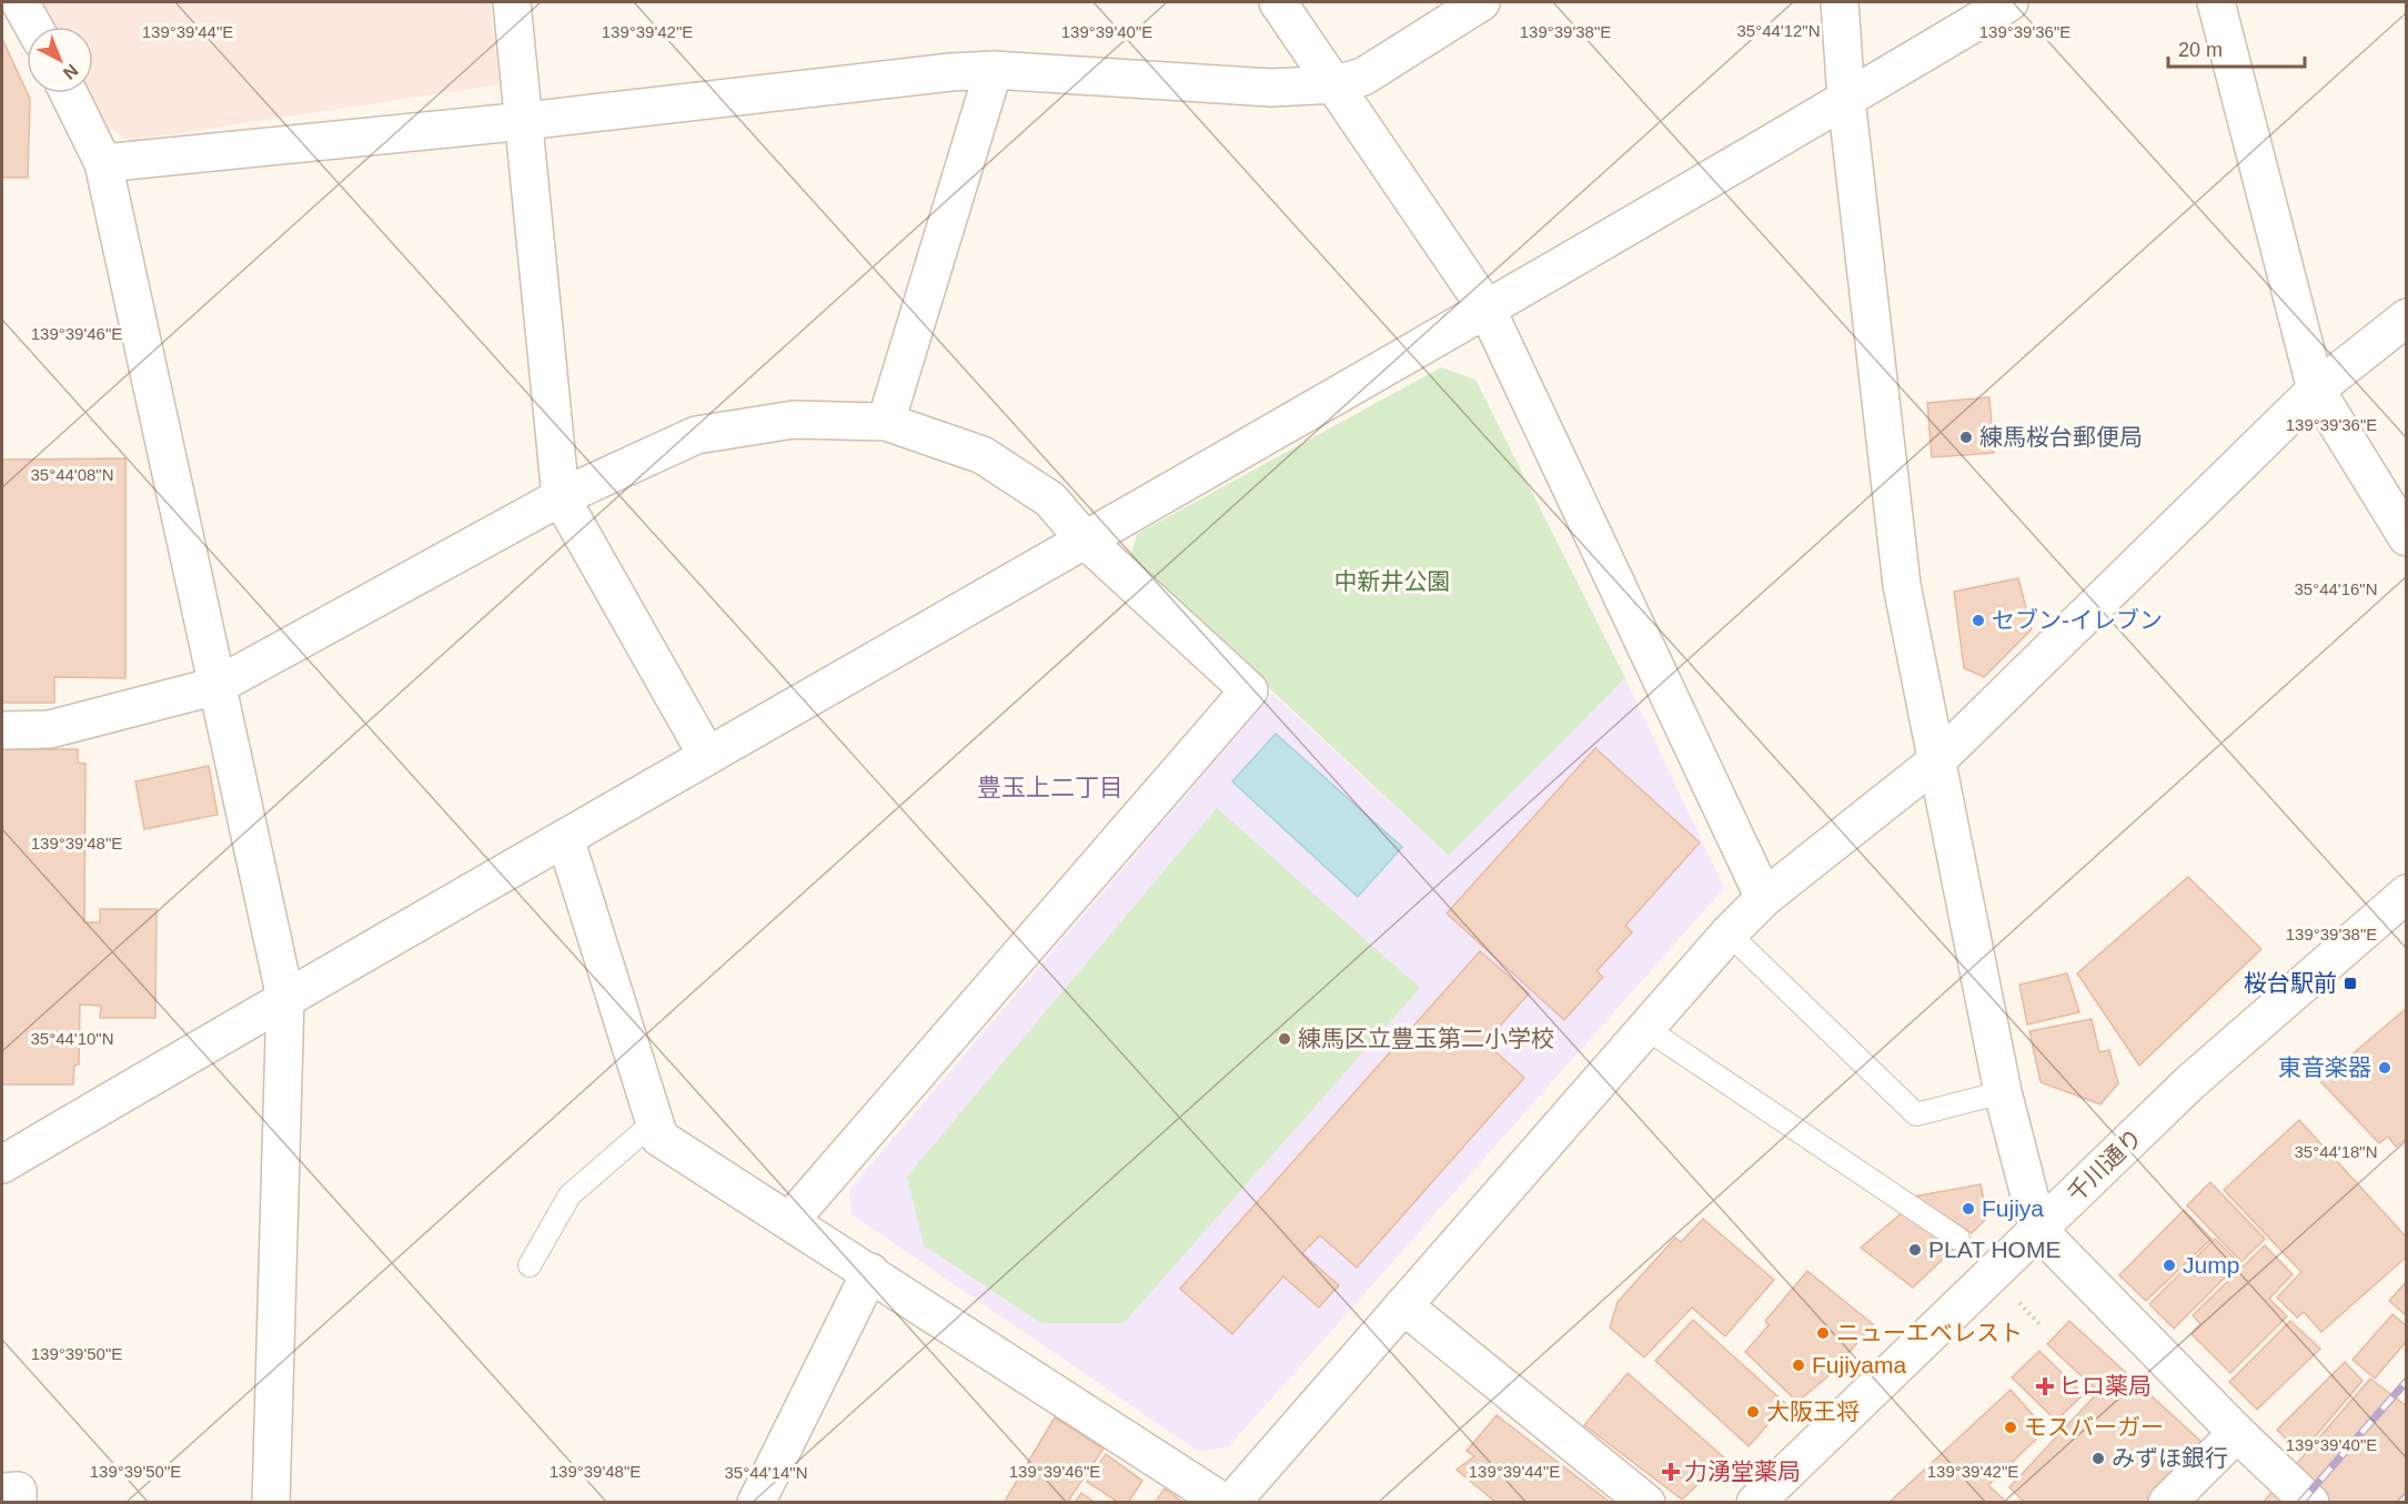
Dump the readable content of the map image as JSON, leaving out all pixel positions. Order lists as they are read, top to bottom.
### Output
{
  "streets": {
    "street": ["千川通り"]
  },
  "districts": ["豊玉上二丁目"],
  "parks": ["中新井公園"],
  "places": {
    "other": [
      "練馬桜台郵便局",
      "セブン-イレブン",
      "練馬区立豊玉第二小学校",
      "東音楽器",
      "Fujiya",
      "PLAT HOME",
      "Jump",
      "ニューエベレスト",
      "Fujiyama",
      "大阪王将",
      "モスバーガー",
      "みずほ銀行"
    ],
    "transit": ["桜台駅前"],
    "health": ["ヒロ薬局", "力湧堂薬局"]
  },
  "scale_bar": "20 m",
  "north": "bottom right",
  "coordinates": [
    "35°44'12\"N",
    "139°39'44\"E",
    "139°39'42\"E",
    "139°39'40\"E",
    "139°39'38\"E",
    "139°39'36\"E",
    "139°39'46\"E",
    "35°44'08\"N",
    "35°44'16\"N",
    "139°39'48\"E",
    "35°44'10\"N",
    "35°44'18\"N",
    "139°39'50\"E",
    "35°44'14\"N"
  ]
}
